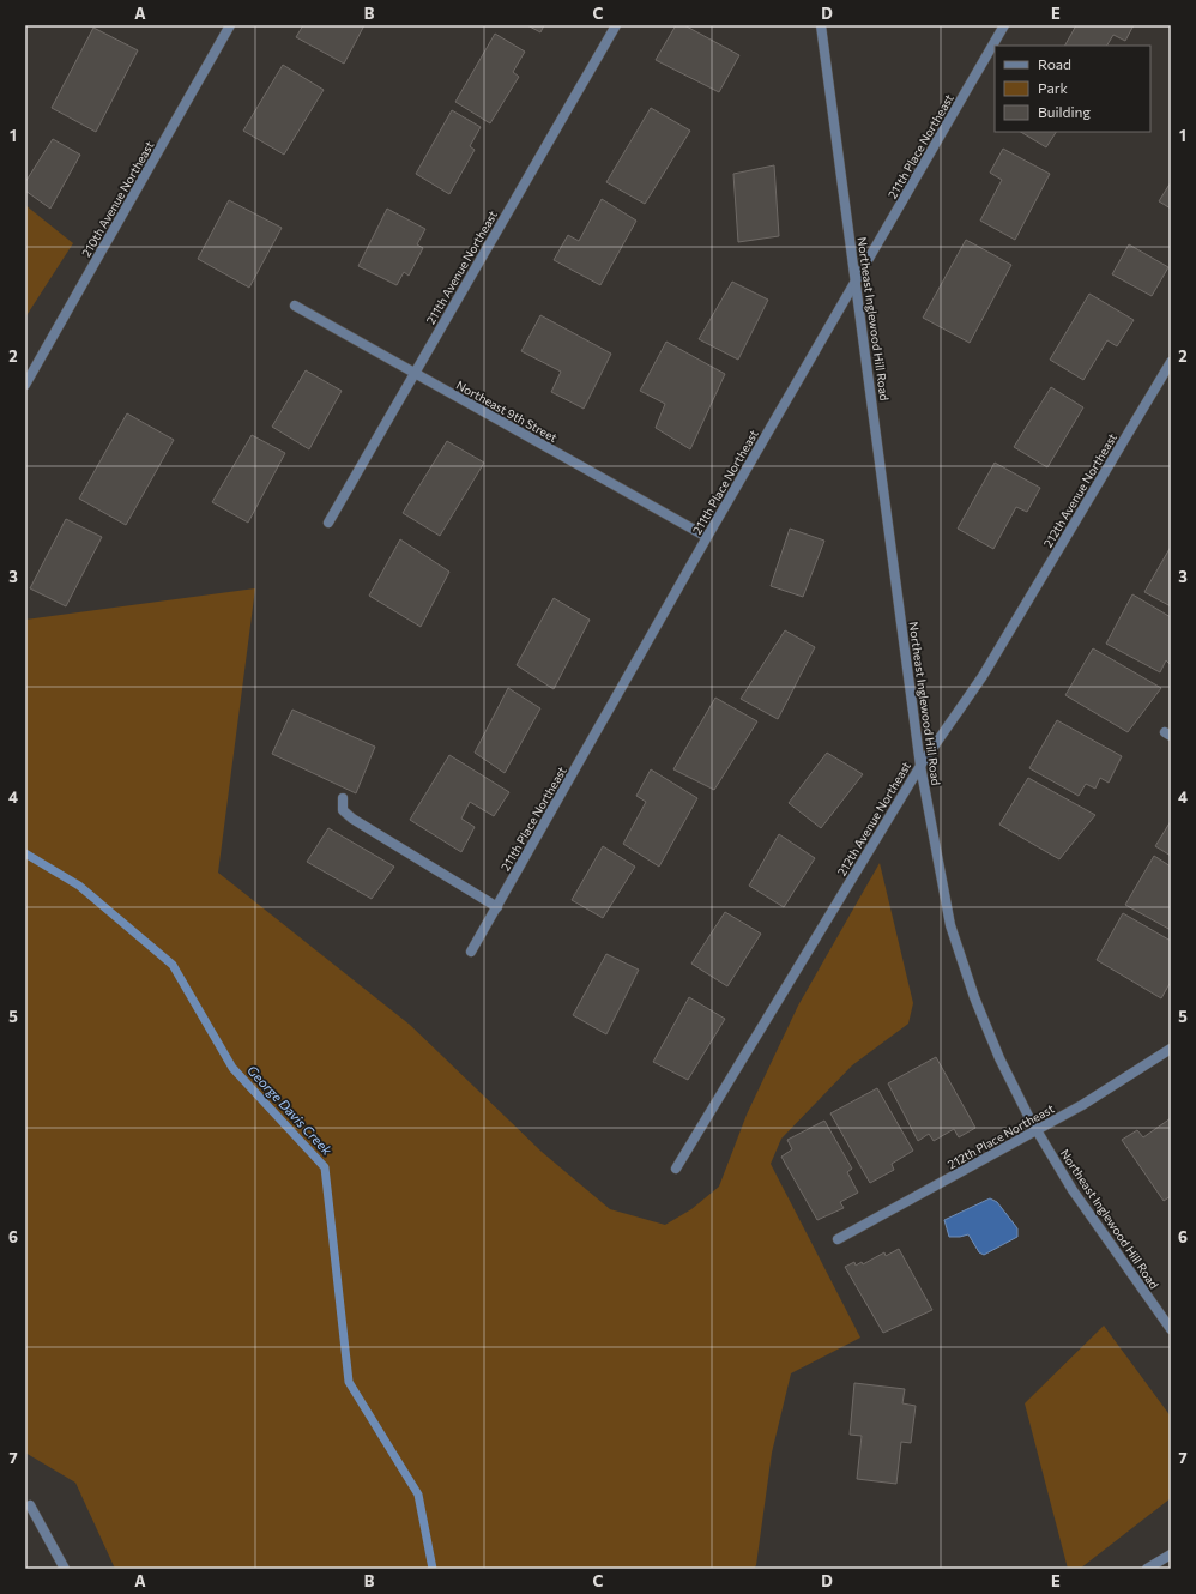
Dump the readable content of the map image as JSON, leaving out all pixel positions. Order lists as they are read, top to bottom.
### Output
{
  "streets": {
    "street": [
      "211th Place Northeast",
      "210th Avenue Northeast",
      "211th Avenue Northeast",
      "Northeast Inglewood Hill Road",
      "Northeast 9th Street",
      "212th Avenue Northeast",
      "212th Place Northeast"
    ]
  },
  "crossings": [
    ["211th Place Northeast", "Northeast Inglewood Hill Road"],
    ["211th Place Northeast", "Northeast 9th Street"],
    ["211th Avenue Northeast", "Northeast 9th Street"],
    ["Northeast Inglewood Hill Road", "212th Avenue Northeast"],
    ["Northeast Inglewood Hill Road", "212th Place Northeast"]
  ],
  "water": ["George Davis Creek"],
  "legend": ["Road", "Park", "Building"],
  "grid": {
    "columns": [
      "A",
      "B",
      "C",
      "D",
      "E"
    ],
    "rows": [
      "1",
      "2",
      "3",
      "4",
      "5",
      "6",
      "7"
    ]
  }
}
